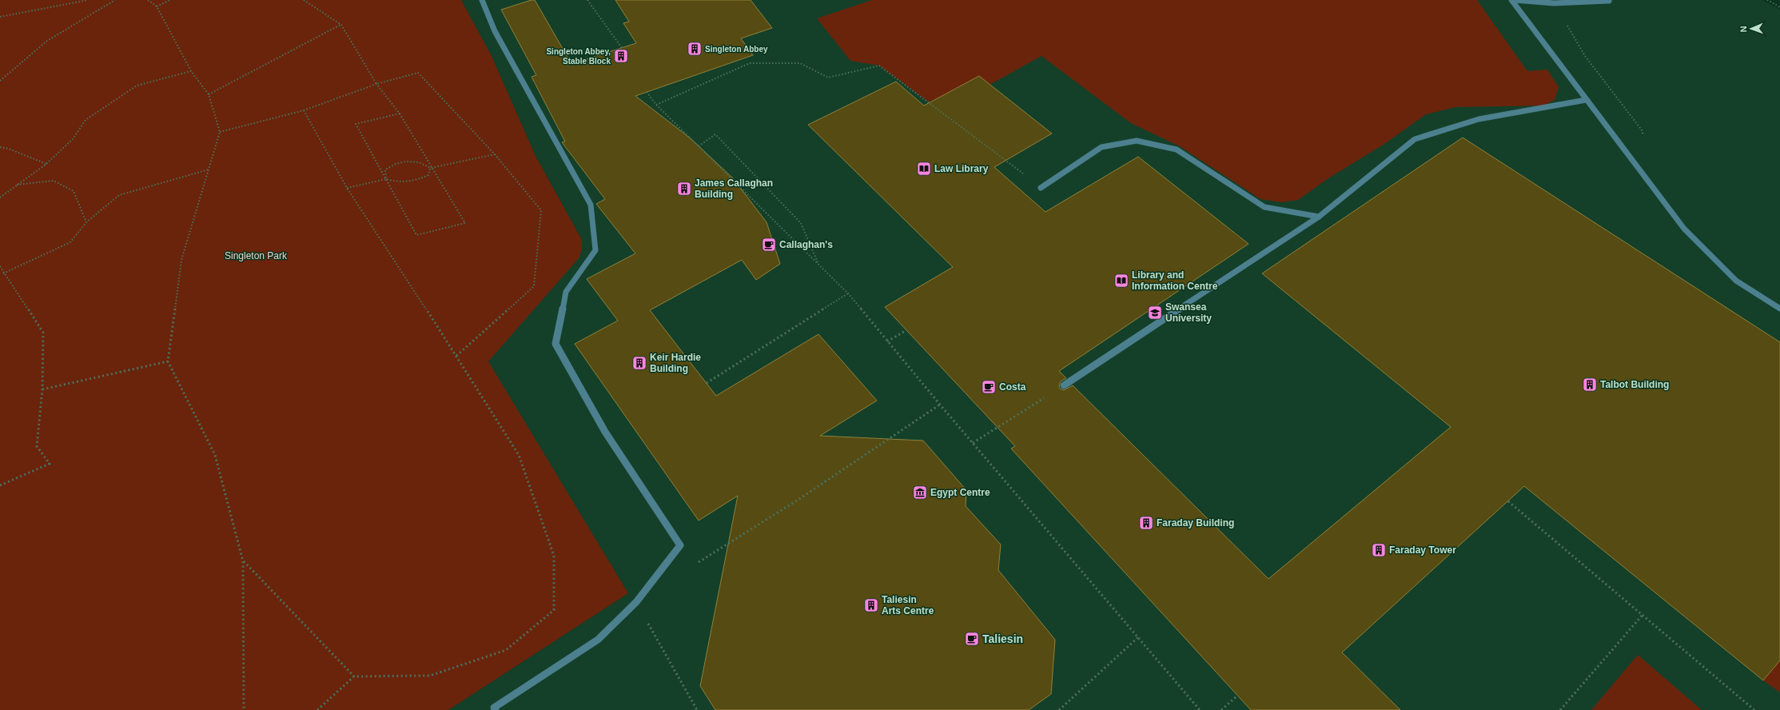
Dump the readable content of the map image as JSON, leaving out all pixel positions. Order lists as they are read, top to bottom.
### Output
{
  "parks": ["Singleton Park"],
  "places": {
    "building": [
      "Singleton Abbey",
      "Singleton Abbey, Stable Block",
      "James Callaghan Building",
      "Keir Hardie Building",
      "Talbot Building",
      "Faraday Building",
      "Faraday Tower",
      "Taliesin Arts Centre"
    ],
    "library": ["Law Library", "Library and Information Centre"],
    "cafe": ["Callaghan's", "Costa", "Taliesin"],
    "school or university": ["Swansea University"],
    "museum": ["Egypt Centre"]
  },
  "north": "left"
}
